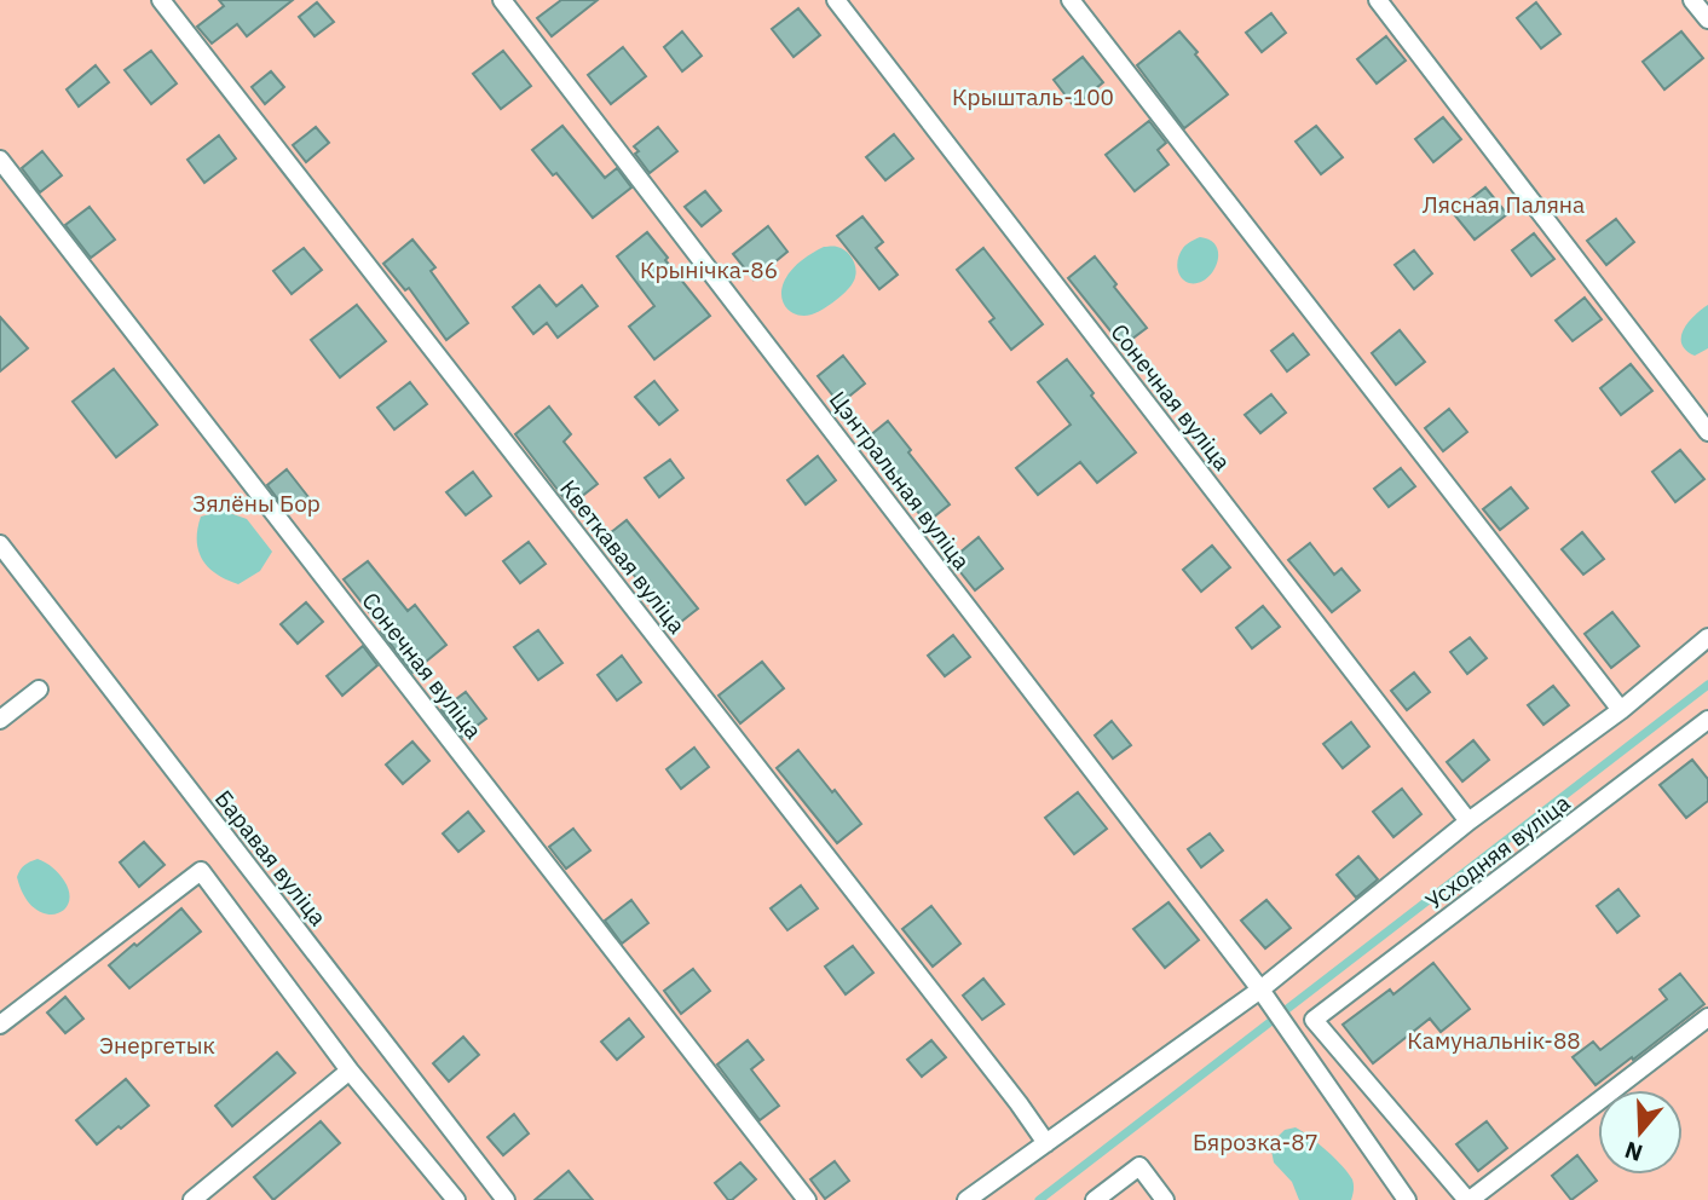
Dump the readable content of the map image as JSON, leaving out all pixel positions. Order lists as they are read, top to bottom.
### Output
{
  "streets": {
    "lane": [
      "Сонечная вуліца",
      "Цэнтральная вуліца",
      "Кветкавая вуліца",
      "Усходняя вуліца",
      "Баравая вуліца"
    ]
  },
  "parks": [
    "Крышталь-100",
    "Лясная Паляна",
    "Крынічка-86",
    "Зялёны Бор",
    "Камунальнік-88",
    "Энергетык",
    "Бярозка-87"
  ],
  "north": "bottom"
}
